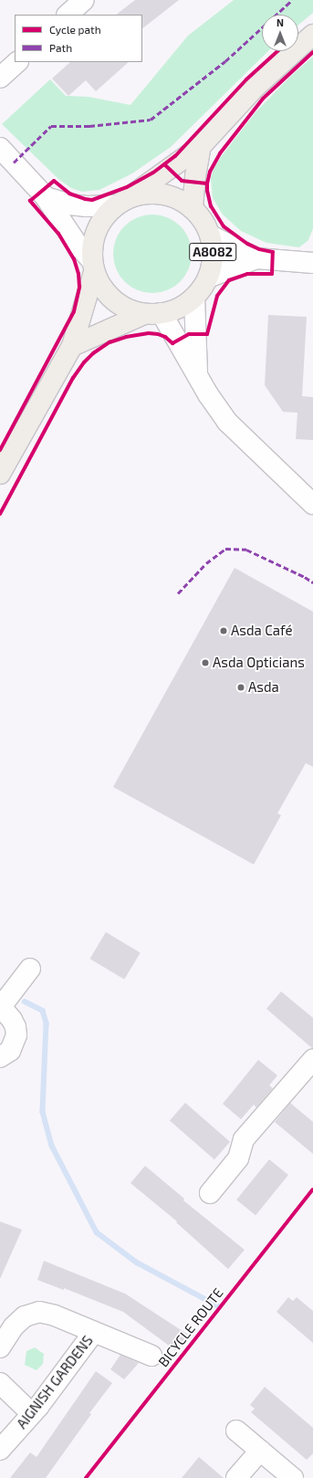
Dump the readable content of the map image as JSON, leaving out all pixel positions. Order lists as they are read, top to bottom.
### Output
{
  "streets": {
    "main road": ["A8082"],
    "street": ["AIGNISH GARDENS"],
    "cycle path": ["BICYCLE ROUTE"]
  },
  "places": ["Asda Café", "Asda Opticians", "Asda"],
  "legend": ["Cycle path", "Path"],
  "north": "top"
}
